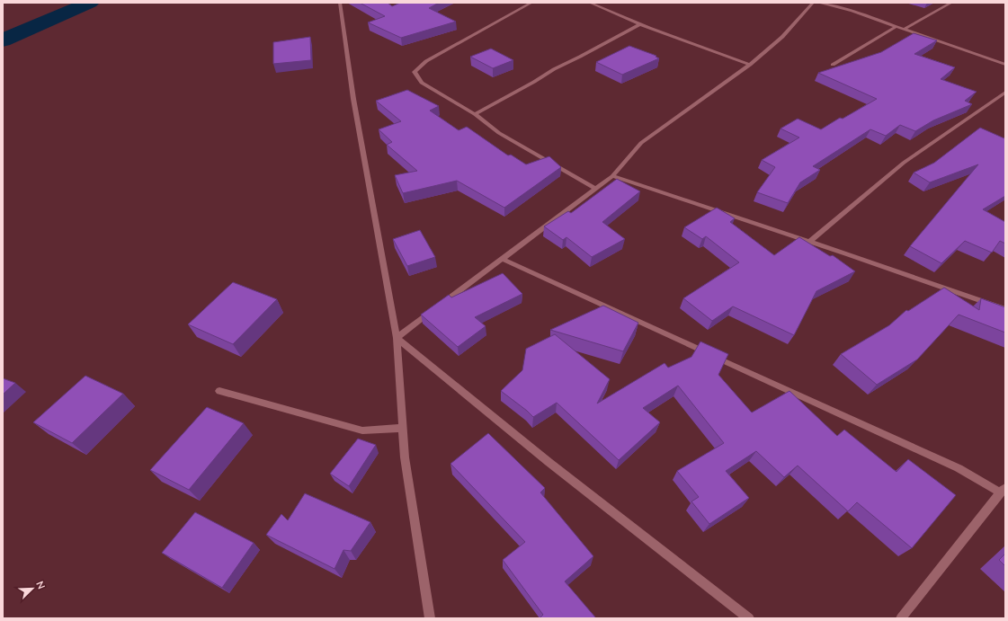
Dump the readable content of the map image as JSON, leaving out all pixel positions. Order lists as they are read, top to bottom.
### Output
{
  "north": "top right"
}
